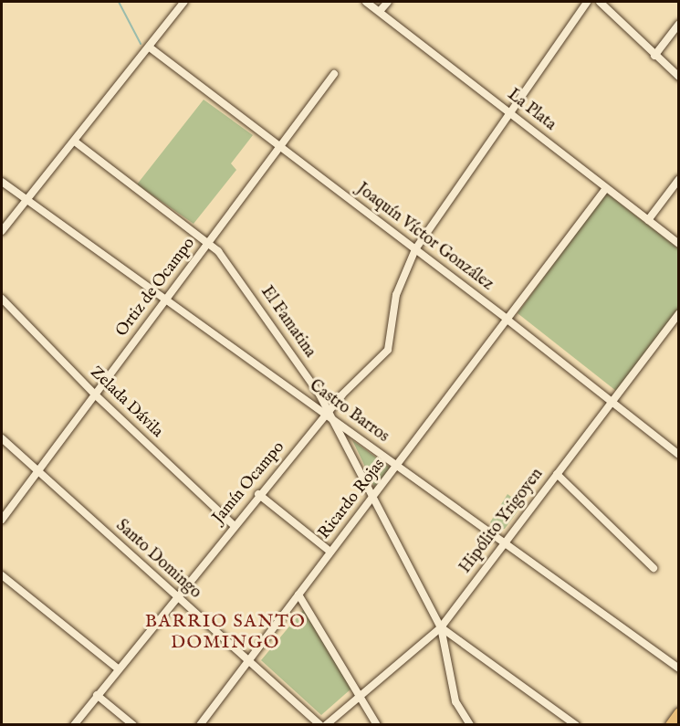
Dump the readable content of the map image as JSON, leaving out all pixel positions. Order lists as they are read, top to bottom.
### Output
{
  "streets": {
    "street": [
      "La Plata",
      "Joaquín Víctor González",
      "Ortiz de Ocampo",
      "El Famatina",
      "Zelada Dávila",
      "Castro Barros",
      "Jamín Ocampo",
      "Ricardo Rojas",
      "Hipólito Yrigoyen",
      "Santo Domingo"
    ]
  },
  "crossings": [
    ["La Plata", "Jamín Ocampo"],
    ["La Plata", "Ricardo Rojas"],
    ["Joaquín Víctor González", "Ortiz de Ocampo"],
    ["Joaquín Víctor González", "Jamín Ocampo"],
    ["Joaquín Víctor González", "Ricardo Rojas"],
    ["Joaquín Víctor González", "Hipólito Yrigoyen"],
    ["Ortiz de Ocampo", "El Famatina"],
    ["Ortiz de Ocampo", "Zelada Dávila"],
    ["Ortiz de Ocampo", "Castro Barros"],
    ["Ortiz de Ocampo", "Santo Domingo"],
    ["El Famatina", "Castro Barros"],
    ["El Famatina", "Jamín Ocampo"],
    ["El Famatina", "Ricardo Rojas"],
    ["El Famatina", "Hipólito Yrigoyen"],
    ["Zelada Dávila", "Jamín Ocampo"],
    ["Castro Barros", "Jamín Ocampo"],
    ["Castro Barros", "Ricardo Rojas"],
    ["Castro Barros", "Hipólito Yrigoyen"],
    ["Jamín Ocampo", "Santo Domingo"],
    ["Ricardo Rojas", "Santo Domingo"]
  ],
  "districts": ["BARRIO SANTO DOMINGO"]
}
